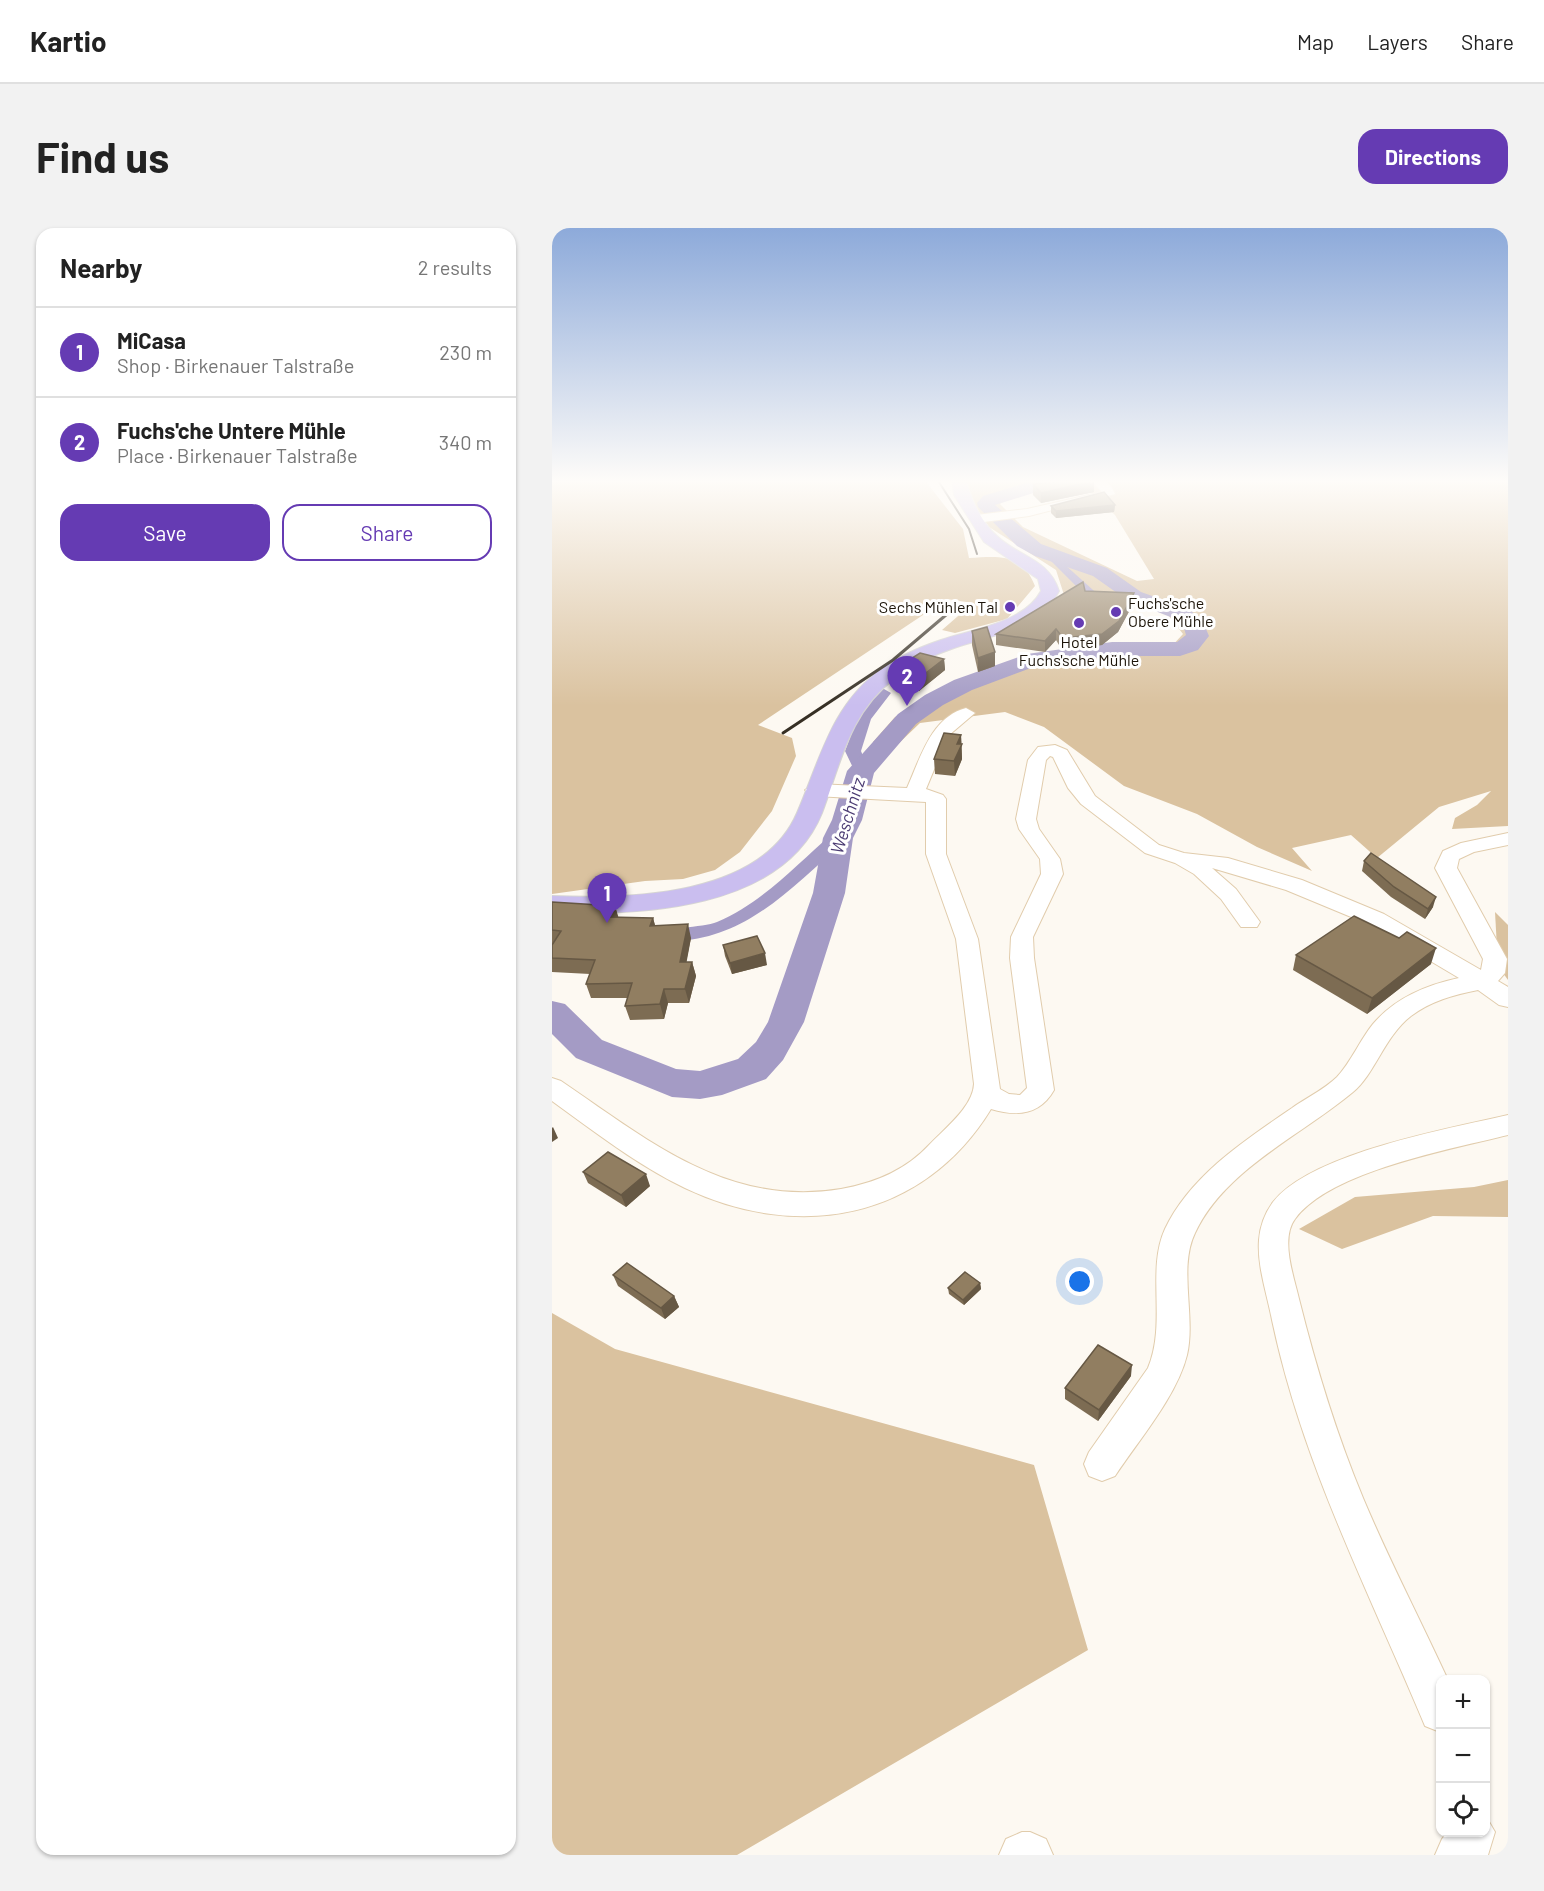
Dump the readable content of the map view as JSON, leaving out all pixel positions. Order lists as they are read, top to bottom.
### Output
{
  "water": ["Weschnitz"],
  "places": ["Sechs Mühlen Tal", "Fuchs'sche Obere Mühle", "Hotel Fuchs'sche Mühle"],
  "page": {
    "header": "Kartio",
    "nav": ["Map", "Layers", "Share"],
    "buttons": [
      "Directions",
      ["Save", "Share"]
    ],
    "title": "Find us",
    "heading": ["Nearby", "2 results"],
    "list": [
      {
        "mark": "1",
        "name": "MiCasa",
        "note": "Shop · Birkenauer Talstraße",
        "value": "230 m"
      },
      {
        "mark": "2",
        "name": "Fuchs'che Untere Mühle",
        "note": "Place · Birkenauer Talstraße",
        "value": "340 m"
      }
    ],
    "pins": ["2", "1"],
    "map_buttons": ["+", "−"]
  }
}
